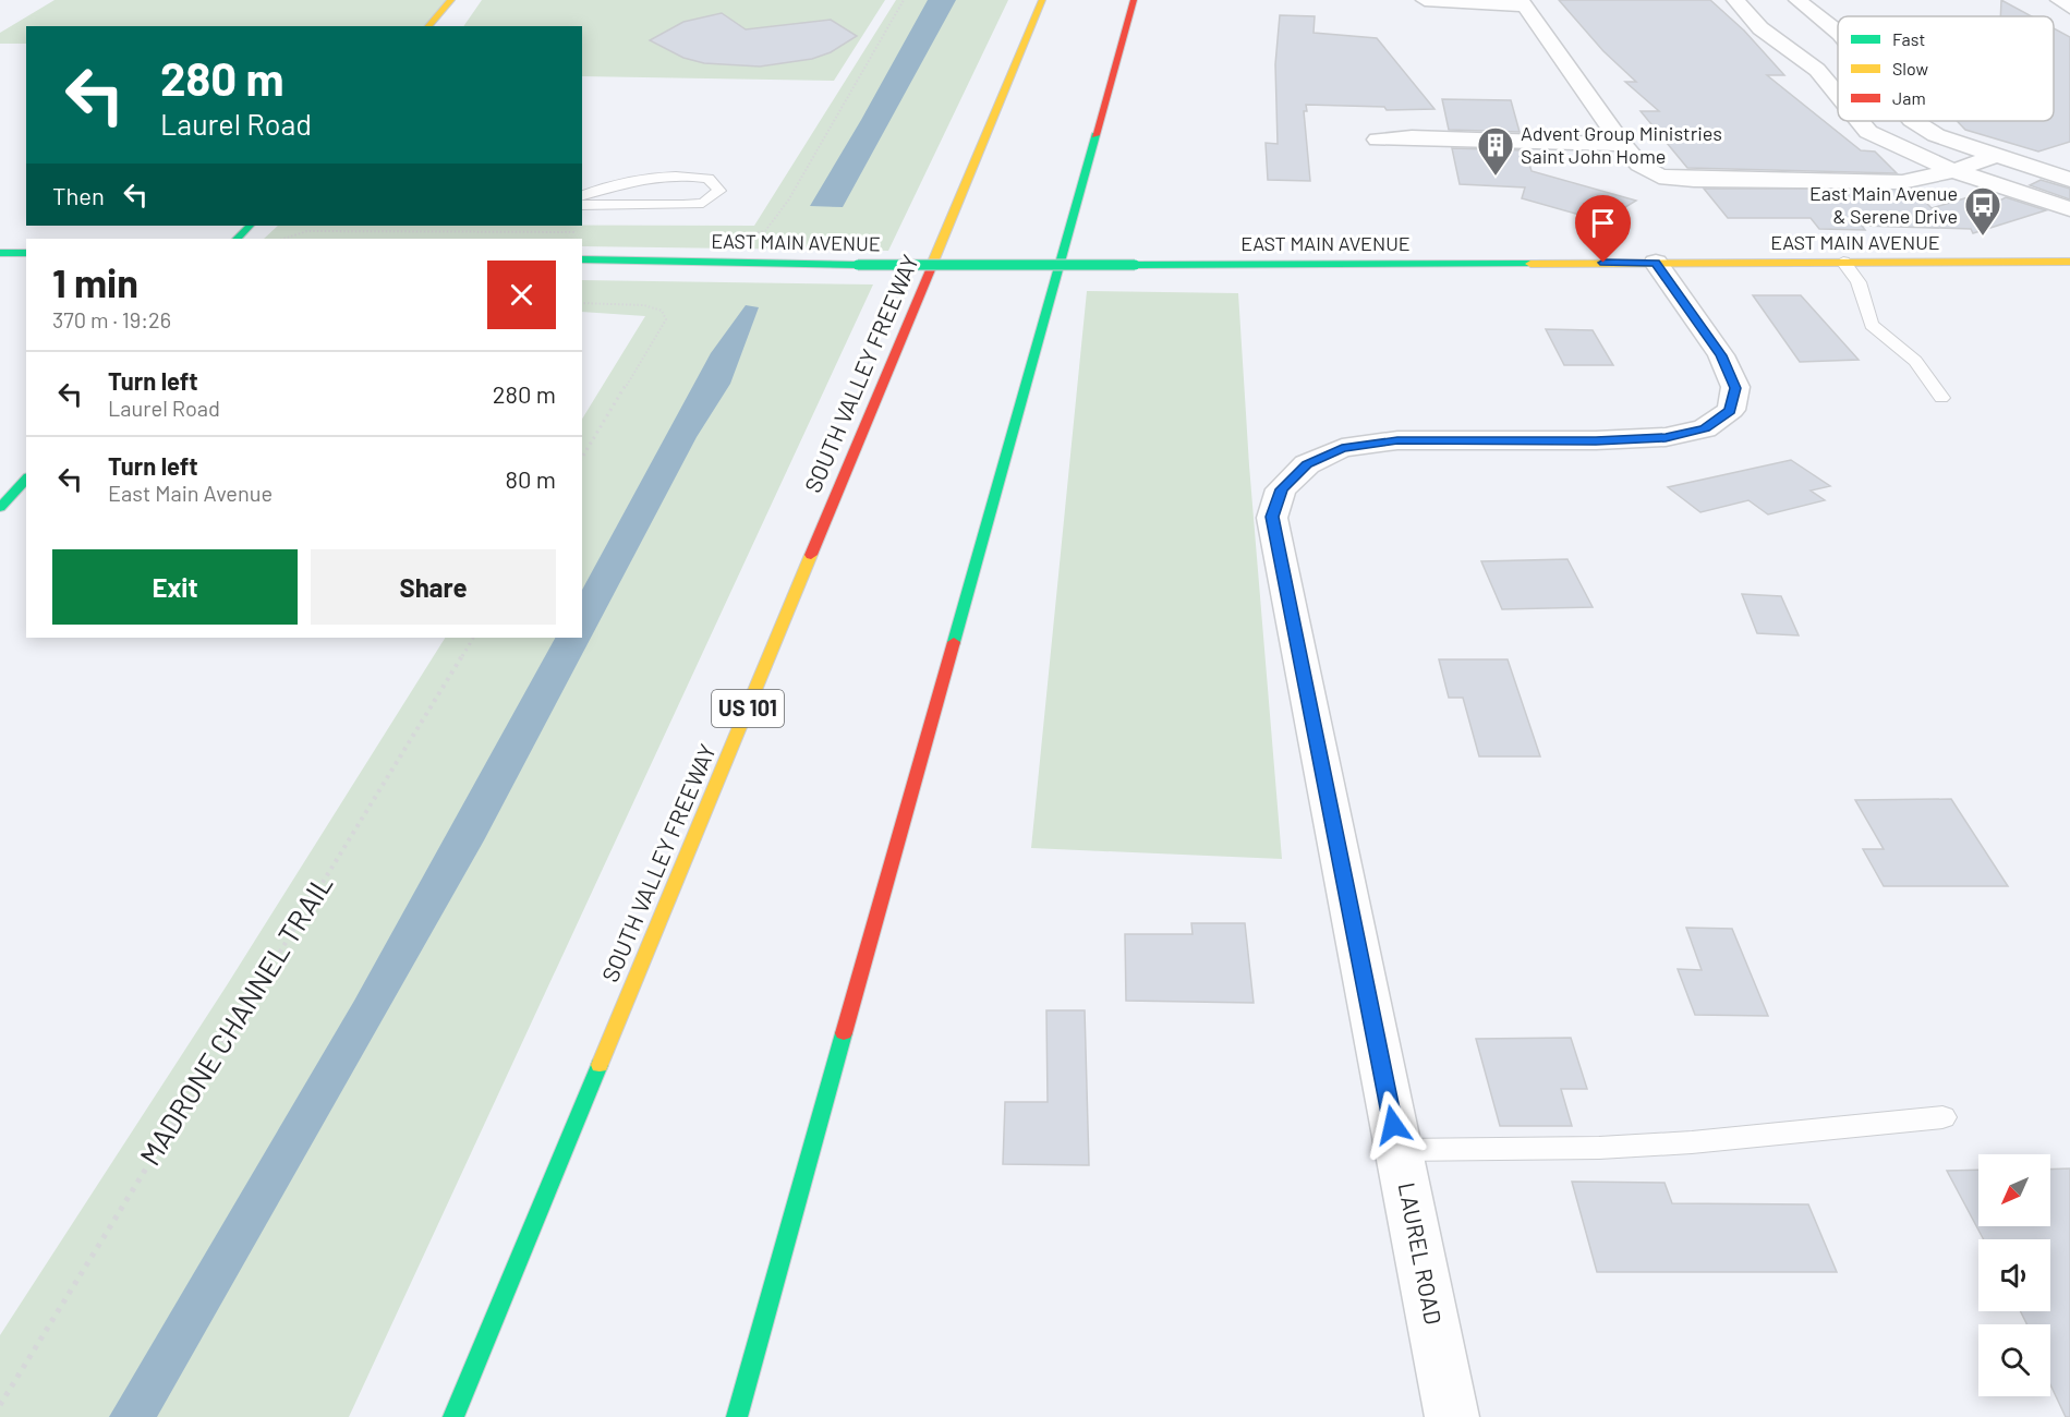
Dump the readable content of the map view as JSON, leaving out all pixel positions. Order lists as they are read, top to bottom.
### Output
{
  "streets": {
    "main road": ["EAST MAIN AVENUE", "SOUTH VALLEY FREEWAY", "US 101"],
    "street": ["LAUREL ROAD"],
    "path": ["MADRONE CHANNEL TRAIL"]
  },
  "crossings": [
    ["EAST MAIN AVENUE", "LAUREL ROAD"]
  ],
  "places": {
    "building": ["Advent Group Ministries Saint John Home"],
    "bus stop": ["East Main Avenue & Serene Drive"]
  },
  "legend": ["Fast", "Slow", "Jam"],
  "north": "bottom left",
  "page": {
    "turn": ["280 m", "Laurel Road"],
    "then": "Then",
    "heading": ["1 min", "370 m · 19:26"],
    "list": [
      {
        "name": "Turn left",
        "note": "Laurel Road",
        "value": "280 m"
      },
      {
        "name": "Turn left",
        "note": "East Main Avenue",
        "value": "80 m"
      }
    ],
    "buttons": ["Exit", "Share"]
  }
}
